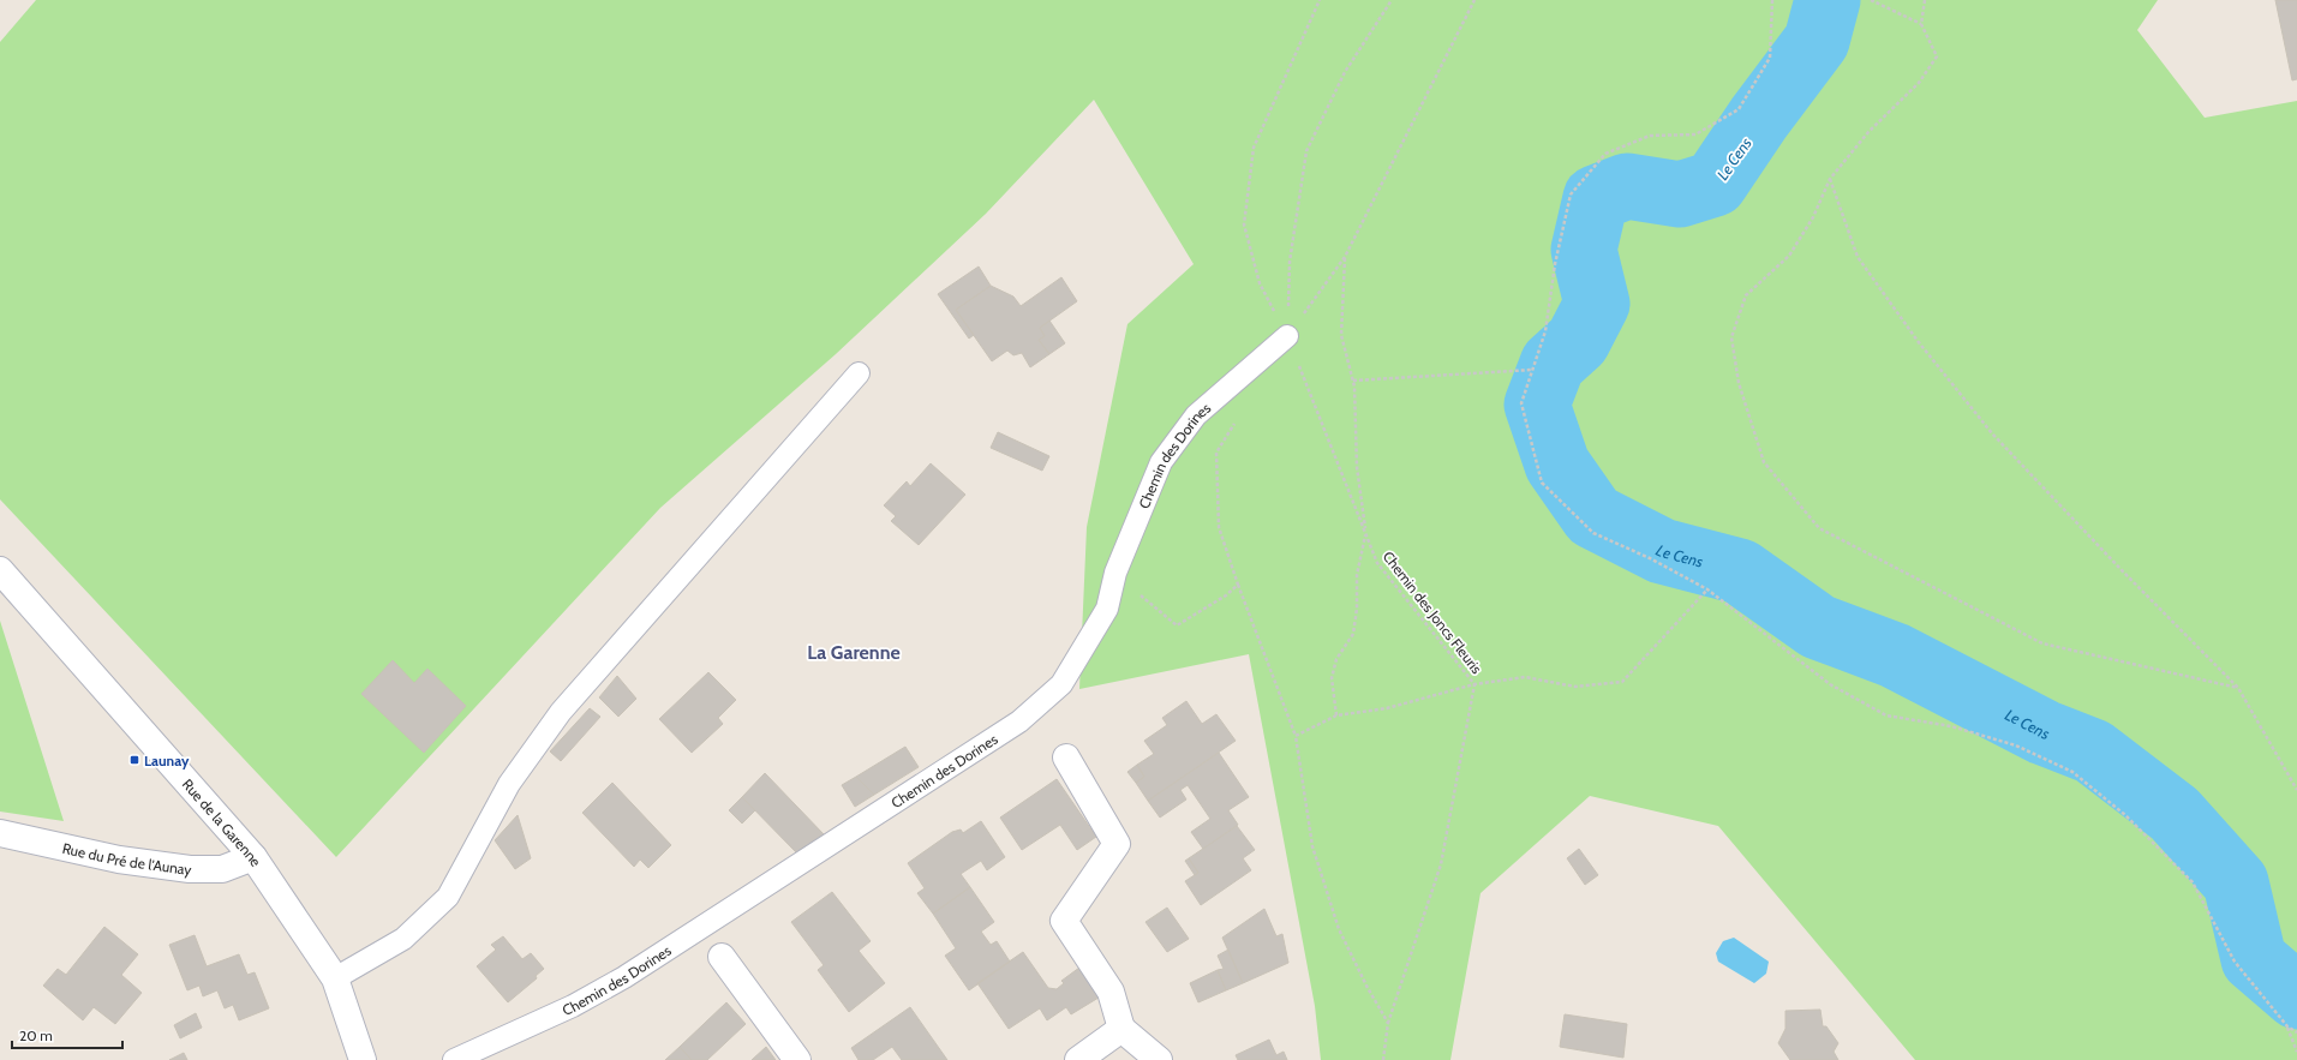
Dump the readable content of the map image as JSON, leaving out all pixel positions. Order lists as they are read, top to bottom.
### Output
{
  "streets": {
    "street": ["Rue de la Garenne", "Rue du Pré de l'Aunay"],
    "lane": ["Chemin des Dorines"],
    "path": ["Chemin des Joncs Fleuris"]
  },
  "crossings": [
    ["Chemin des Dorines", "Chemin des Joncs Fleuris"],
    ["Rue de la Garenne", "Rue du Pré de l'Aunay"]
  ],
  "districts": ["La Garenne"],
  "water": ["Le Cens"],
  "places": {
    "transit": ["Launay"]
  },
  "scale_bar": "20 m"
}
